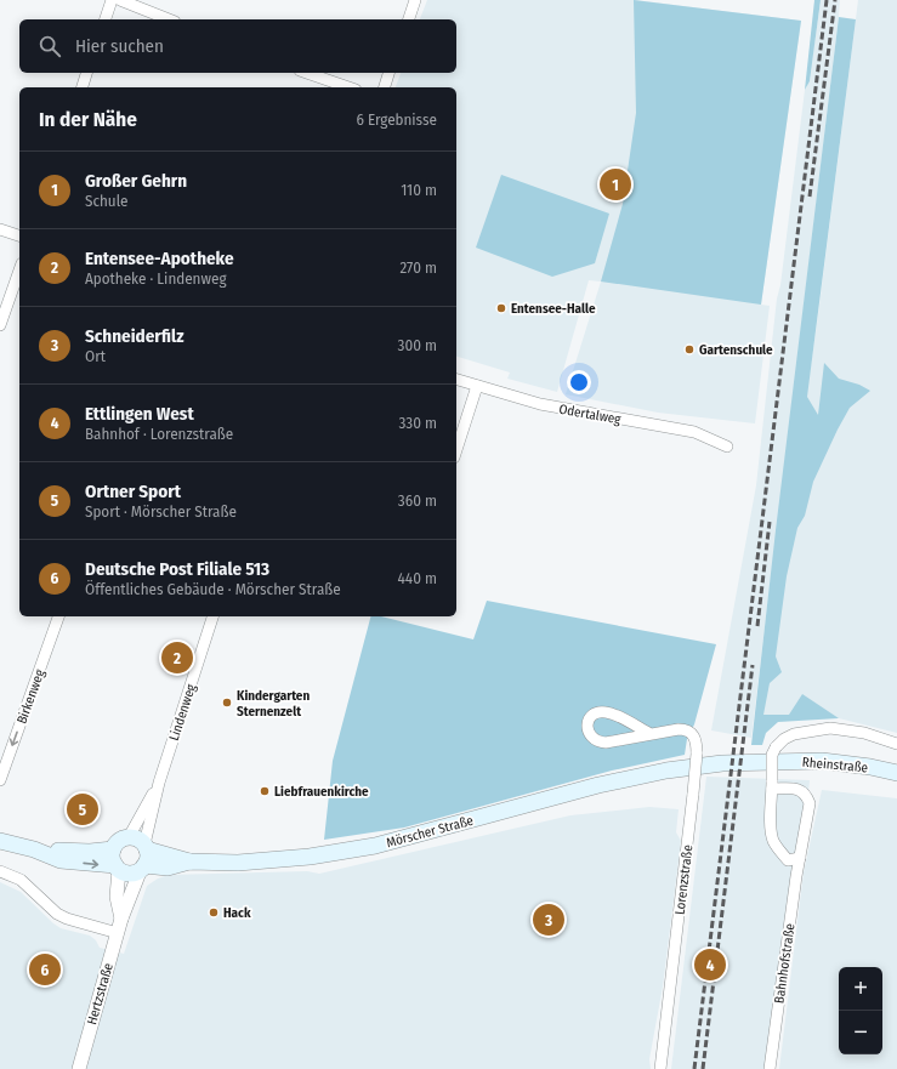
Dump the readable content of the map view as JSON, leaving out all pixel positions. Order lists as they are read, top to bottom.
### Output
{
  "streets": {
    "main road": ["Rheinstraße", "Mörscher Straße"],
    "street": [
      "Odertalweg",
      "Birkenweg",
      "Lindenweg",
      "Lorenzstraße",
      "Bahnhofstraße",
      "Hertzstraße"
    ]
  },
  "crossings": [
    ["Lindenweg", "Mörscher Straße"],
    ["Lindenweg", "Hertzstraße"],
    ["Rheinstraße", "Mörscher Straße"],
    ["Mörscher Straße", "Hertzstraße"]
  ],
  "one_way": ["Birkenweg"],
  "places": [
    "Entensee-Halle",
    "Gartenschule",
    "Kindergarten Sternenzelt",
    "Liebfrauenkirche",
    "Hack"
  ],
  "page": {
    "search": "Hier suchen",
    "heading": ["In der Nähe", "6 Ergebnisse"],
    "list": [
      {
        "mark": "1",
        "name": "Großer Gehrn",
        "note": "Schule",
        "value": "110 m"
      },
      {
        "mark": "2",
        "name": "Entensee-Apotheke",
        "note": "Apotheke · Lindenweg",
        "value": "270 m"
      },
      {
        "mark": "3",
        "name": "Schneiderfilz",
        "note": "Ort",
        "value": "300 m"
      },
      {
        "mark": "4",
        "name": "Ettlingen West",
        "note": "Bahnhof · Lorenzstraße",
        "value": "330 m"
      },
      {
        "mark": "5",
        "name": "Ortner Sport",
        "note": "Sport · Mörscher Straße",
        "value": "360 m"
      },
      {
        "mark": "6",
        "name": "Deutsche Post Filiale 513",
        "note": "Öffentliches Gebäude · Mörscher Straße",
        "value": "440 m"
      }
    ],
    "pins": [
      "1",
      "2",
      "5",
      "3",
      "4",
      "6"
    ],
    "map_buttons": ["+", "−"]
  }
}
